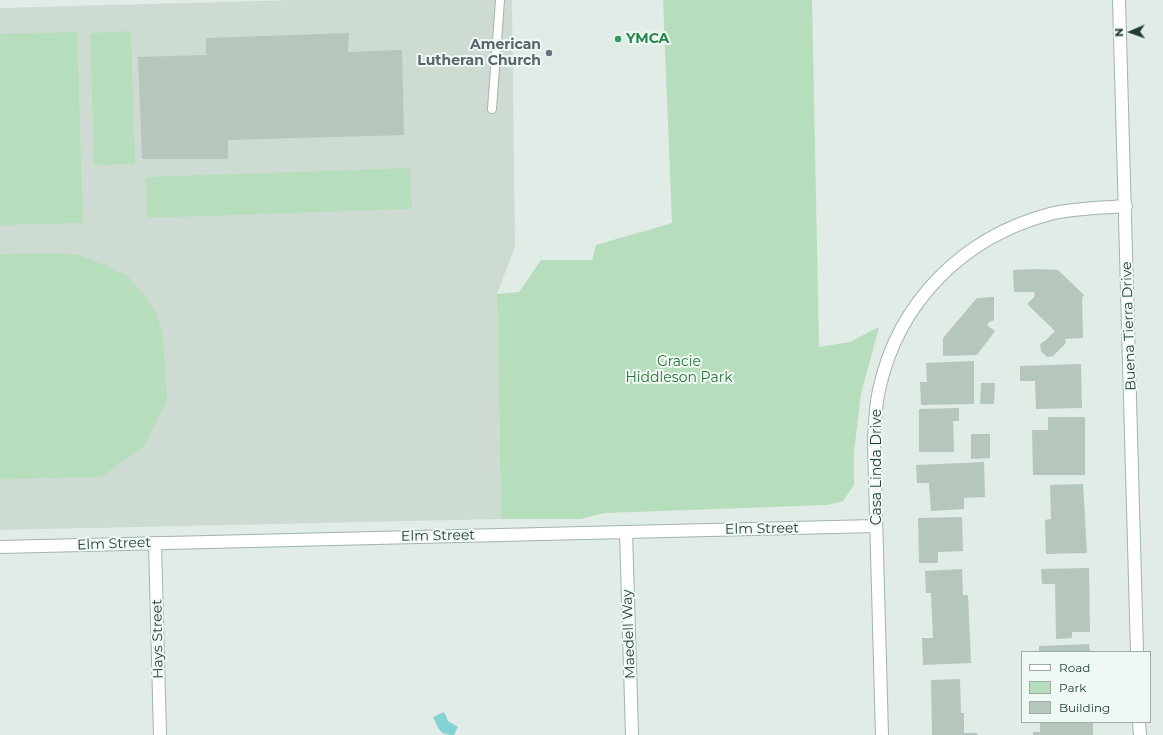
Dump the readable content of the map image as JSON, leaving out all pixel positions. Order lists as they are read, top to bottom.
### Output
{
  "streets": {
    "street": [
      "Buena Tierra Drive",
      "Casa Linda Drive",
      "Elm Street",
      "Maedell Way",
      "Hays Street"
    ]
  },
  "crossings": [
    ["Buena Tierra Drive", "Casa Linda Drive"],
    ["Casa Linda Drive", "Elm Street"],
    ["Elm Street", "Maedell Way"],
    ["Elm Street", "Hays Street"]
  ],
  "parks": ["Gracie Hiddleson Park"],
  "places": ["YMCA", "American Lutheran Church"],
  "legend": ["Road", "Park", "Building"],
  "north": "left"
}
